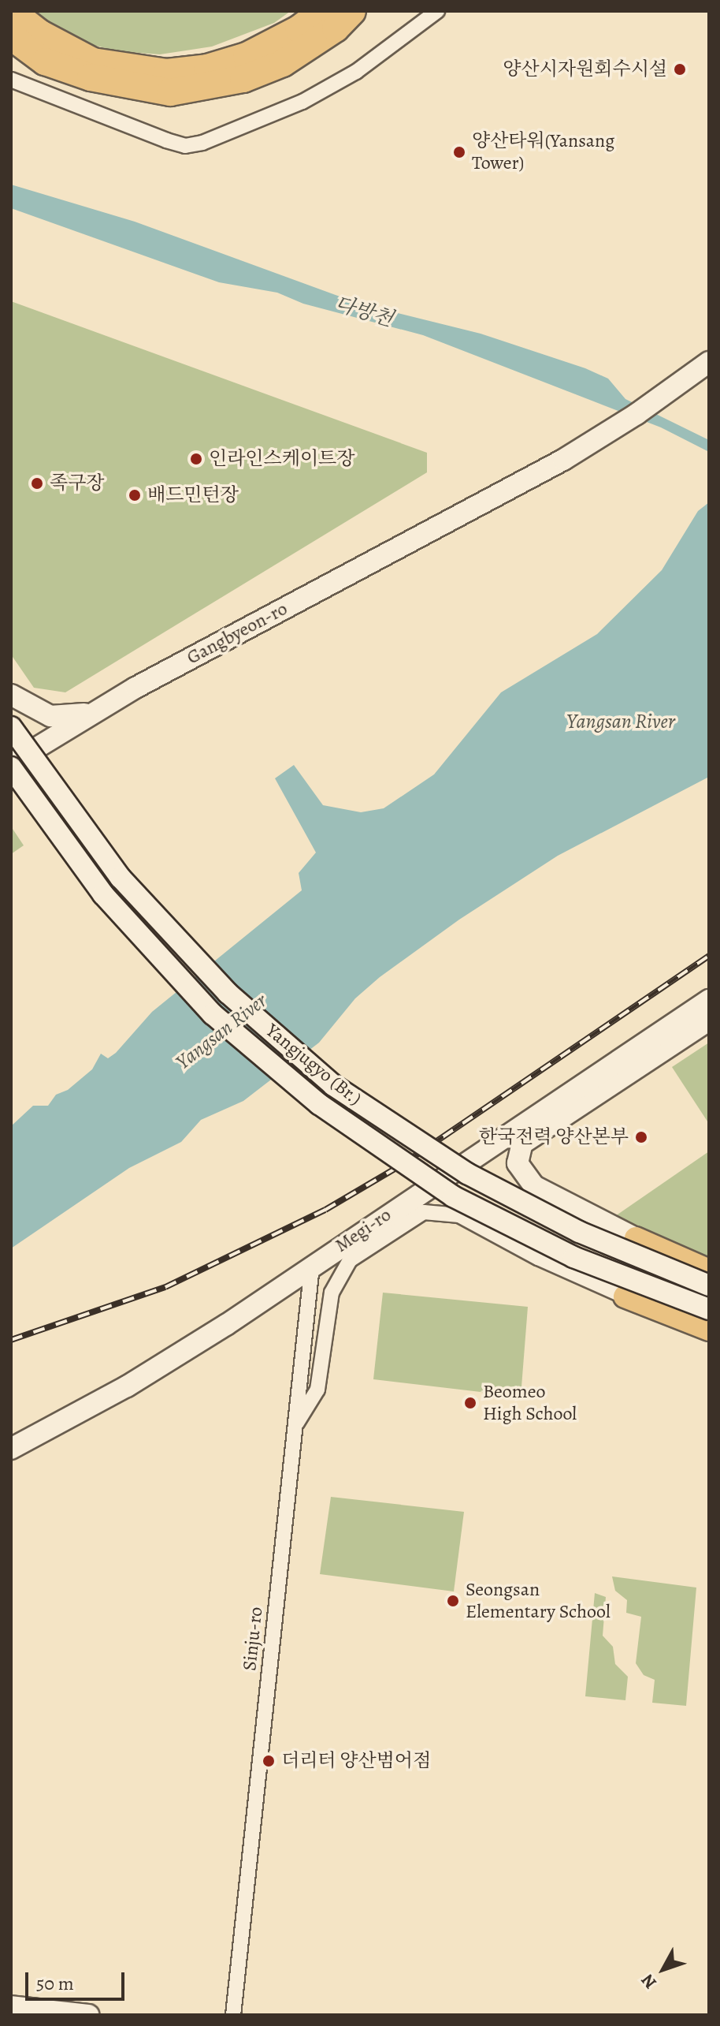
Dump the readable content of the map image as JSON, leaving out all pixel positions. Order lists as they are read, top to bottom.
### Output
{
  "streets": {
    "street": [
      "Gangbyeon-ro",
      "Yangjugyo (Br.)",
      "Megi-ro",
      "Sinju-ro"
    ]
  },
  "crossings": [
    ["Gangbyeon-ro", "Yangjugyo (Br.)"],
    ["Megi-ro", "Sinju-ro"]
  ],
  "water": ["다방천", "Yangsan River"],
  "places": [
    "양산시자원회수시설",
    "양산타워(Yansang Tower)",
    "인라인스케이트장",
    "족구장",
    "배드민턴장",
    "한국전력 양산본부",
    "Beomeo High School",
    "Seongsan Elementary School",
    "더리터 양산범어점"
  ],
  "scale_bar": "50 m",
  "north": "bottom left"
}
